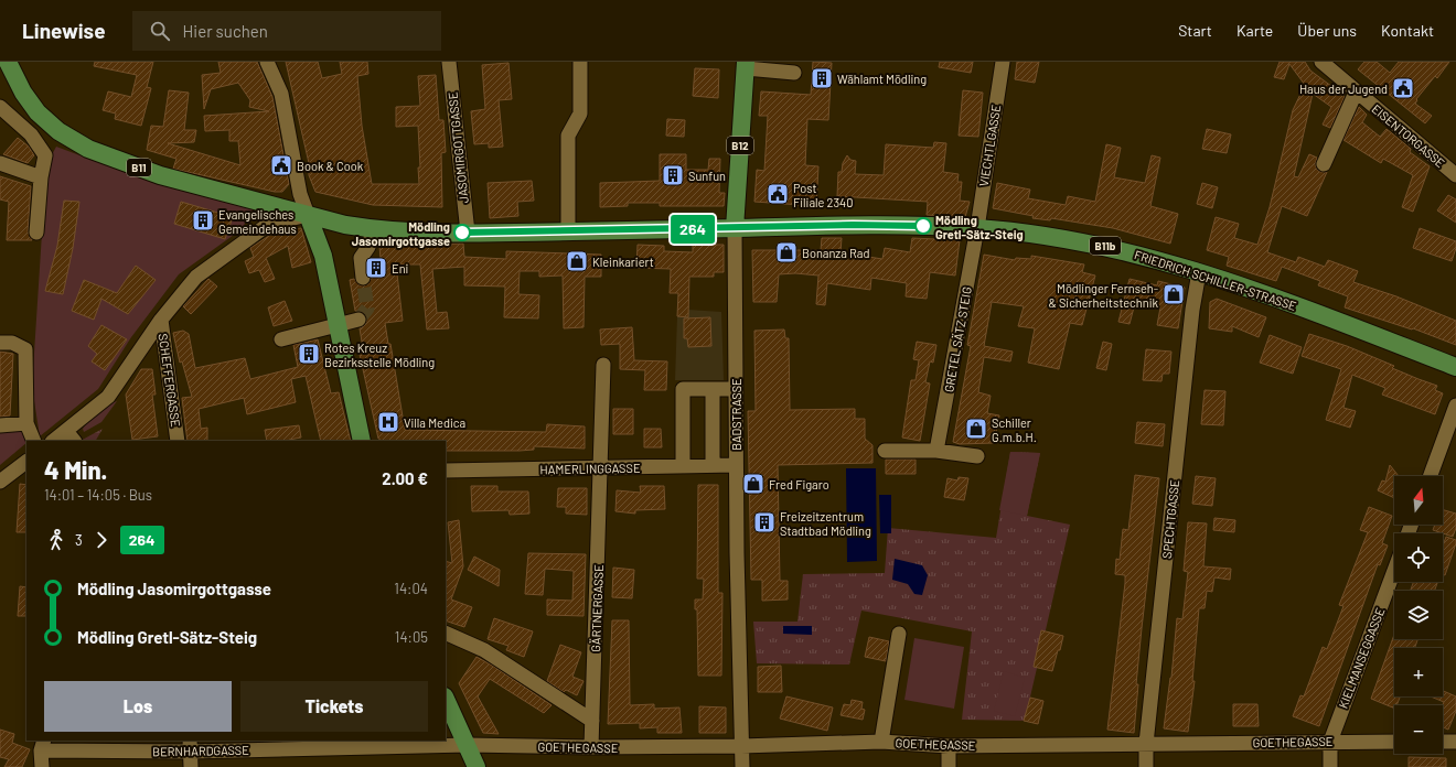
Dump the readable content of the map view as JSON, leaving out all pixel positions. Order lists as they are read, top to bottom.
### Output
{
  "streets": {
    "main road": [
      "B12",
      "B11",
      "B11b",
      "FRIEDRICH SCHILLER-STRASSE",
      "BADSTRASSE"
    ],
    "street": [
      "EISENTORGASSE",
      "VIECHTLGASSE",
      "JASOMIRGOTTGASSE",
      "GRETEL SÄTZ STEIG",
      "SCHEFFERGASSE",
      "HAMERLINGGASSE",
      "SPECHTGASSE",
      "GÄRTNERGASSE",
      "KIELMANSEGGASSE",
      "GOETHEGASSE",
      "BERNHARDGASSE"
    ]
  },
  "crossings": [
    ["VIECHTLGASSE", "FRIEDRICH SCHILLER-STRASSE"],
    ["VIECHTLGASSE", "GRETEL SÄTZ STEIG"],
    ["JASOMIRGOTTGASSE", "FRIEDRICH SCHILLER-STRASSE"],
    ["B11", "FRIEDRICH SCHILLER-STRASSE"],
    ["FRIEDRICH SCHILLER-STRASSE", "GRETEL SÄTZ STEIG"],
    ["FRIEDRICH SCHILLER-STRASSE", "BADSTRASSE"],
    ["FRIEDRICH SCHILLER-STRASSE", "SPECHTGASSE"],
    ["BADSTRASSE", "HAMERLINGGASSE"],
    ["BADSTRASSE", "GOETHEGASSE"],
    ["HAMERLINGGASSE", "GÄRTNERGASSE"],
    ["SPECHTGASSE", "GOETHEGASSE"],
    ["GÄRTNERGASSE", "GOETHEGASSE"],
    ["KIELMANSEGGASSE", "GOETHEGASSE"],
    ["GOETHEGASSE", "BERNHARDGASSE"]
  ],
  "places": {
    "building": [
      "Wählamt Mödling",
      "Sunfun",
      "Evangelisches Gemeindehaus",
      "Eni",
      "Rotes Kreuz Bezirksstelle Mödling",
      "Freizeitzentrum Stadtbad Mödling"
    ],
    "public building": ["Haus der Jugend", "Book & Cook", "Post Filiale 2340"],
    "other": ["Mödling Gretl-Sätz-Steig", "Mödling Jasomirgottgasse"],
    "shop": [
      "Bonanza Rad",
      "Kleinkariert",
      "Mödlinger Fernseh- & Sicherheitstechnik",
      "Schiller G.m.b.H.",
      "Fred Figaro"
    ],
    "hospital": ["Villa Medica"]
  },
  "lines": ["bus line 264"],
  "north": "top",
  "page": {
    "header": "Linewise",
    "search": "Hier suchen",
    "nav": [
      "Start",
      "Karte",
      "Über uns",
      "Kontakt"
    ],
    "on_map": "264",
    "heading": ["4 Min.", "14:01 – 14:05 · Bus", "2.00 €"],
    "map_buttons": ["+", "−"],
    "legs": ["3", "264"],
    "list": [
      {
        "name": "Mödling Jasomirgottgasse",
        "value": "14:04"
      },
      {
        "name": "Mödling Gretl-Sätz-Steig",
        "value": "14:05"
      }
    ],
    "buttons": ["Los", "Tickets"]
  }
}
